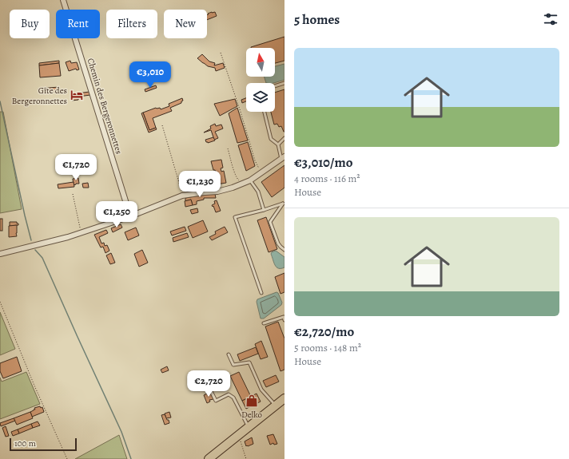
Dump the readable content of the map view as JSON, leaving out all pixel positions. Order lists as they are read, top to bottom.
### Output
{
  "streets": {
    "street": ["Chemin des Bergeronnettes"]
  },
  "places": {
    "hotel": ["Gîte des Bergeronnettes"],
    "shop": ["Delko"]
  },
  "scale_bar": "100 m",
  "north": "top",
  "page": {
    "heading": "5 homes",
    "chip": [
      "Buy",
      "Rent",
      "Filters",
      "New"
    ],
    "list": [
      {
        "name": "€3,010/mo",
        "note": "4 rooms · 116 m² · House"
      },
      {
        "name": "€2,720/mo",
        "note": "5 rooms · 148 m² · House"
      }
    ],
    "price": [
      "€3,010",
      "€1,720",
      "€1,230",
      "€1,250",
      "€2,720"
    ],
    "scale": "100 m"
  }
}
